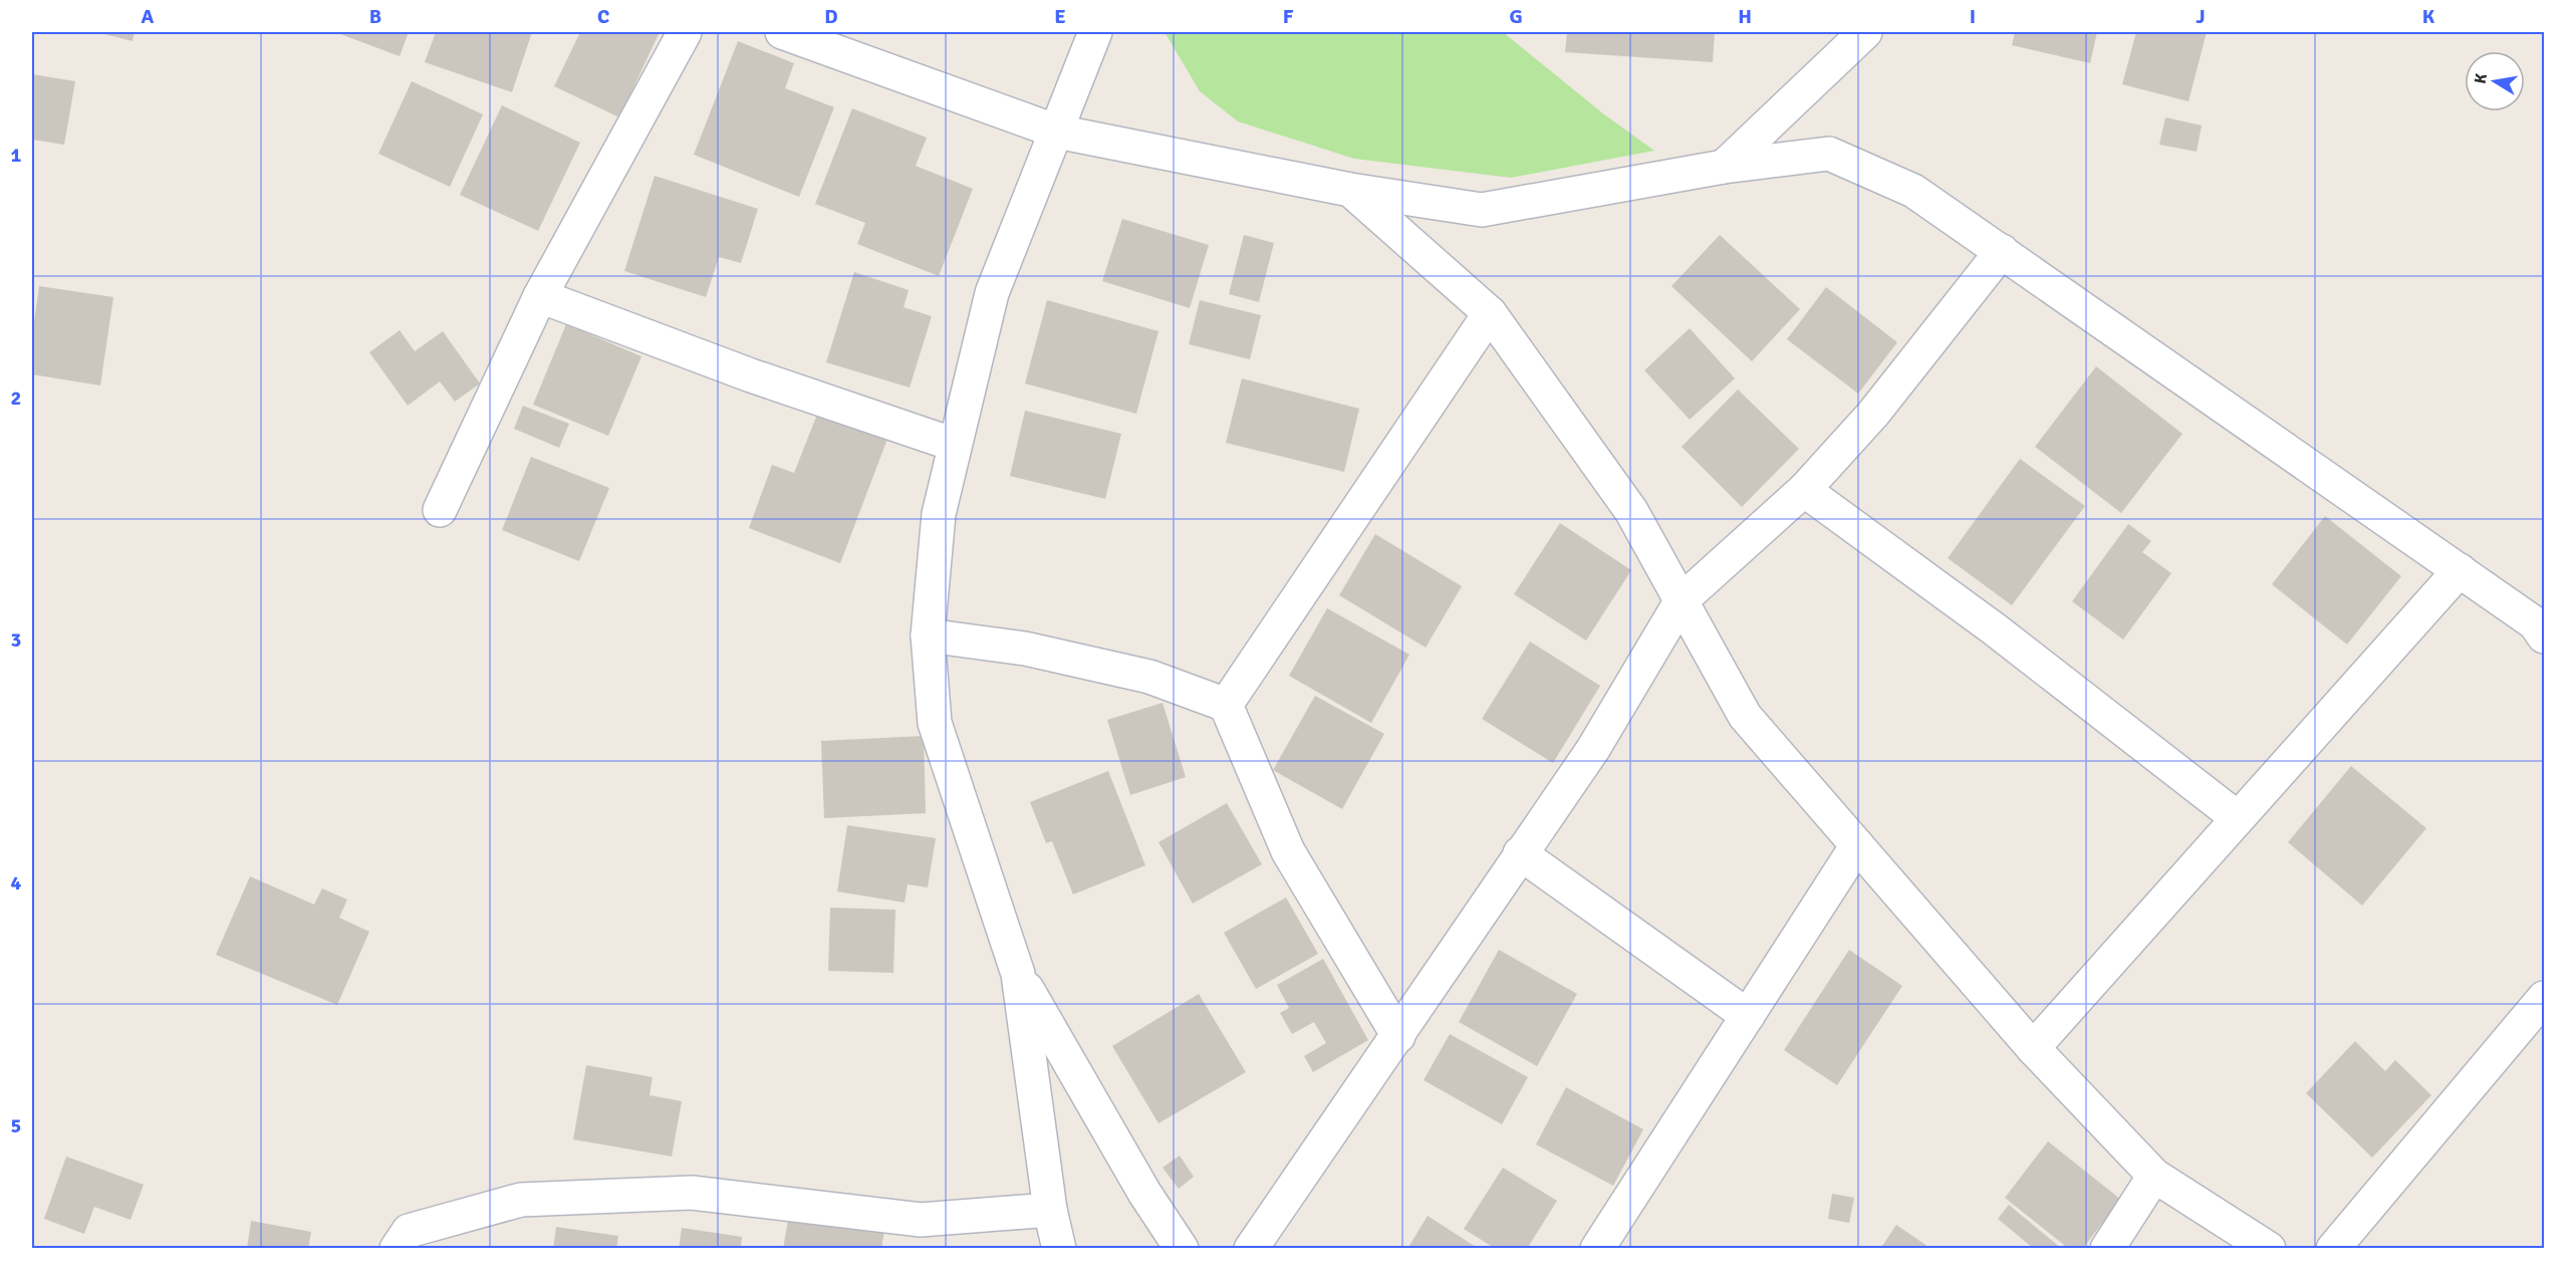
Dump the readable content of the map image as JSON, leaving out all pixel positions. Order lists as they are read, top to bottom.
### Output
{
  "north": "left",
  "grid": {
    "columns": [
      "A",
      "B",
      "C",
      "D",
      "E",
      "F",
      "G",
      "H",
      "I",
      "J",
      "K"
    ],
    "rows": [
      "1",
      "2",
      "3",
      "4",
      "5"
    ]
  }
}
